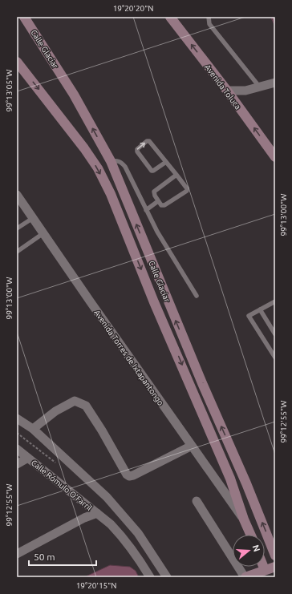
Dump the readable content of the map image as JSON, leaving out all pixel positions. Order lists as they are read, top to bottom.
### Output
{
  "streets": {
    "street": [
      "Calle Glaciar",
      "Avenida Toluca",
      "Avenida Torres de Ixtapantongo",
      "Calle Rómulo O'Farril"
    ]
  },
  "crossings": [
    ["Calle Glaciar", "Avenida Torres de Ixtapantongo"]
  ],
  "one_way": ["Avenida Toluca"],
  "scale_bar": "50 m",
  "north": "right",
  "coordinates": [
    "19°20'20\"N",
    "99°13'05\"W",
    "99°13'00\"W",
    "99°12'55\"W",
    "19°20'15\"N"
  ]
}
